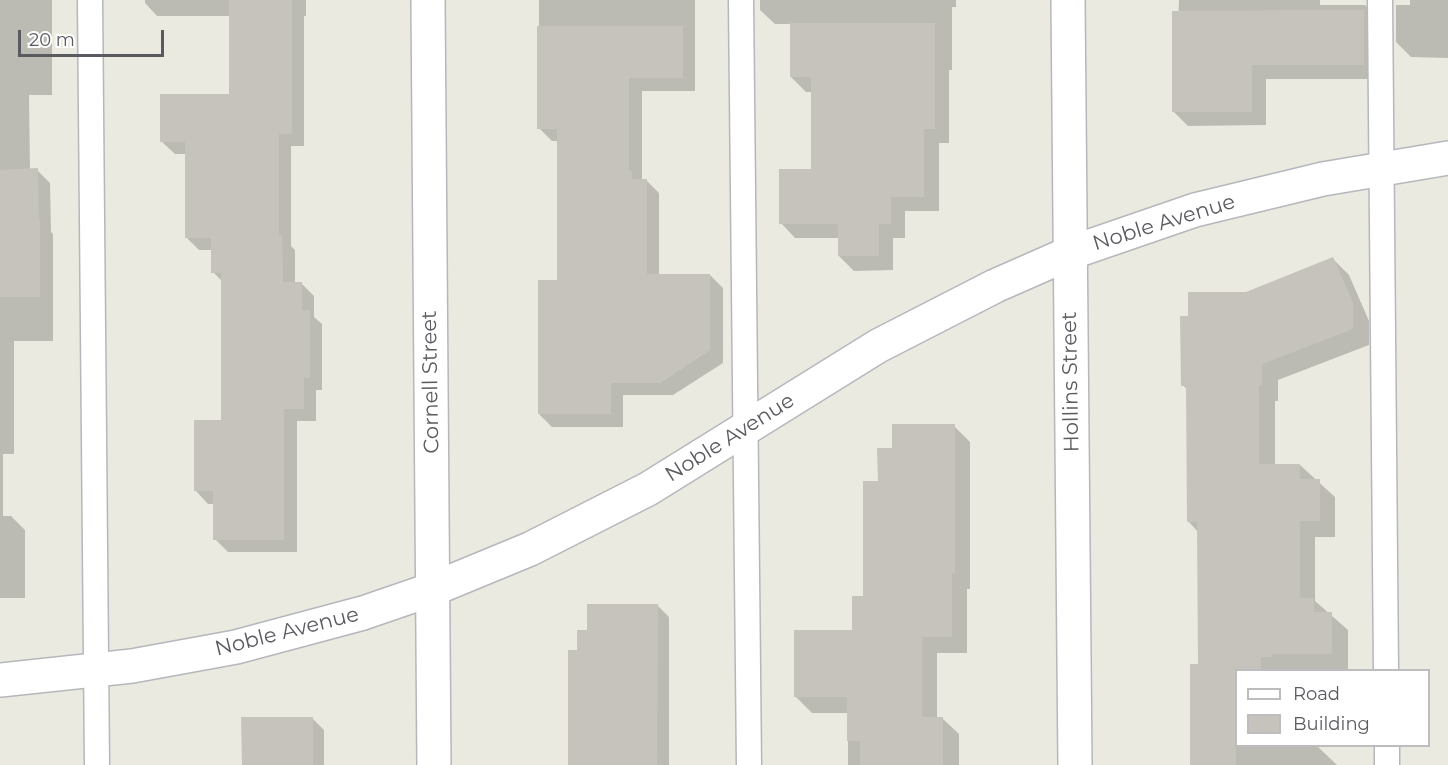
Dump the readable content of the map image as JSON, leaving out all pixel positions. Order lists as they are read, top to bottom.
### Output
{
  "streets": {
    "street": ["Noble Avenue", "Cornell Street", "Hollins Street"]
  },
  "crossings": [
    ["Noble Avenue", "Cornell Street"],
    ["Noble Avenue", "Hollins Street"]
  ],
  "legend": ["Road", "Building"],
  "scale_bar": "20 m"
}
